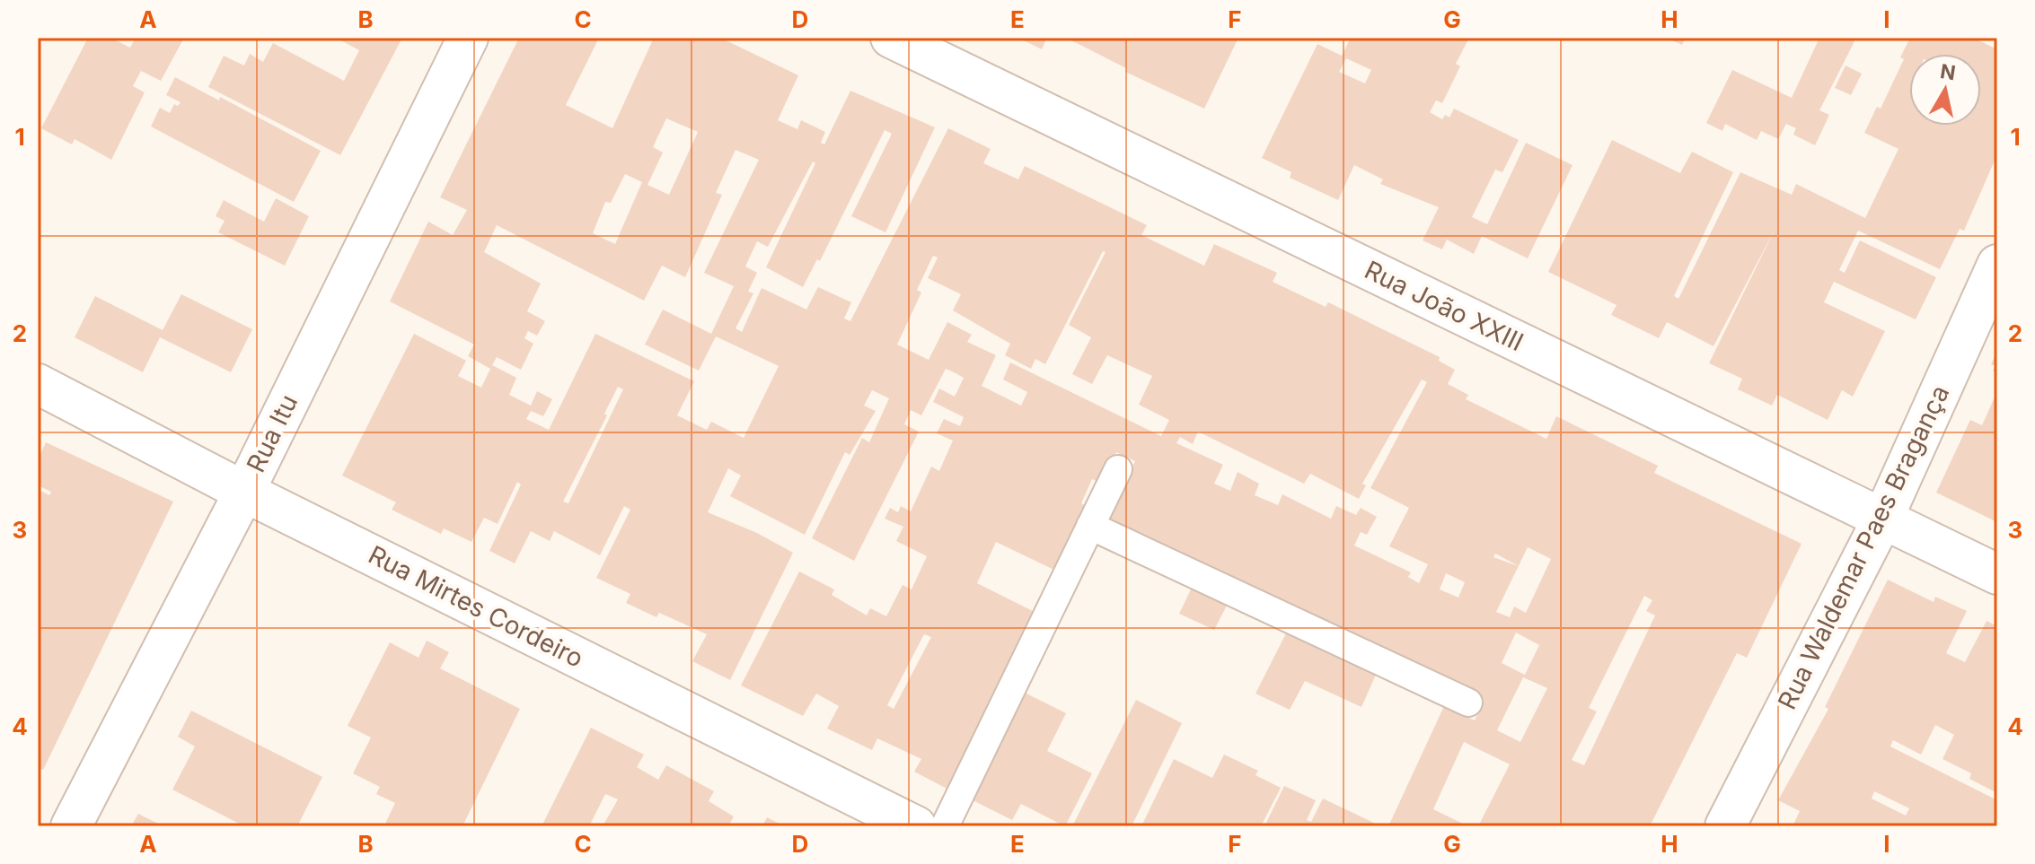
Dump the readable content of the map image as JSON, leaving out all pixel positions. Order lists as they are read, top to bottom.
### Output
{
  "streets": {
    "street": [
      "Rua João XXIII",
      "Rua Itu",
      "Rua Waldemar Paes Bragança",
      "Rua Mirtes Cordeiro"
    ]
  },
  "crossings": [
    ["Rua João XXIII", "Rua Waldemar Paes Bragança"],
    ["Rua Itu", "Rua Mirtes Cordeiro"]
  ],
  "north": "top",
  "grid": {
    "columns": [
      "A",
      "B",
      "C",
      "D",
      "E",
      "F",
      "G",
      "H",
      "I"
    ],
    "rows": [
      "1",
      "2",
      "3",
      "4"
    ]
  }
}
